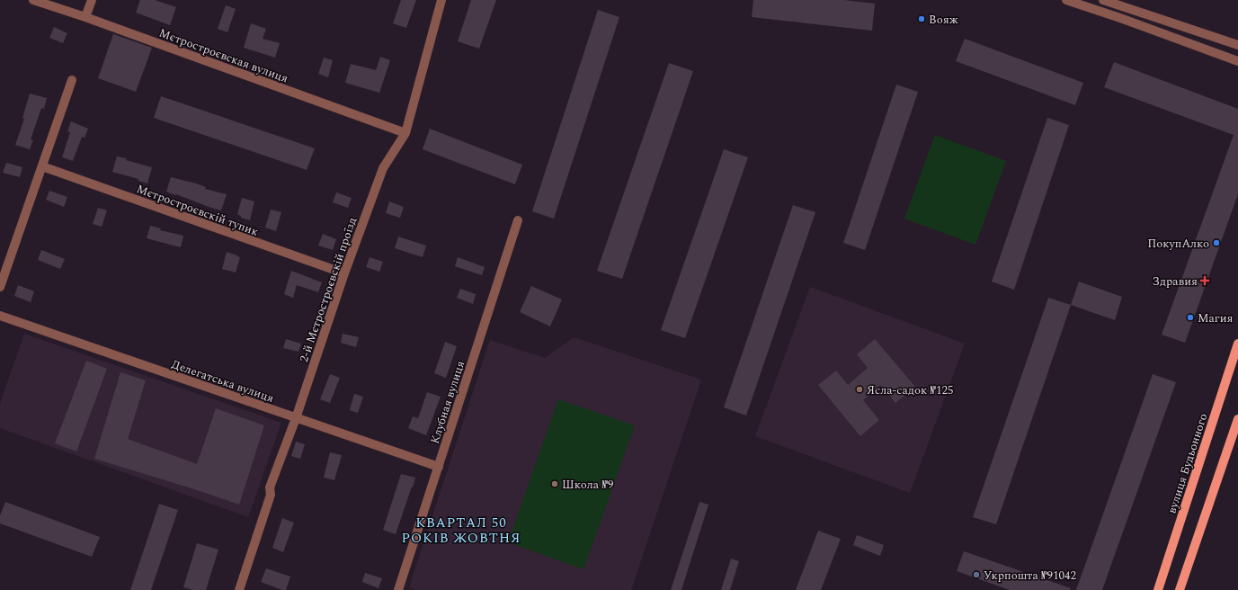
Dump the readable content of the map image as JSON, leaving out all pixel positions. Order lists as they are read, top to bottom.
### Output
{
  "streets": {
    "main road": ["вулиця Будьонного"],
    "street": [
      "Мєтростроєвская вулиця",
      "Мєтростроєвскій тупик",
      "2-й Мєтростроєвскій проїзд",
      "Делегатська вулиця",
      "Клубная вулиця"
    ]
  },
  "crossings": [
    ["Мєтростроєвская вулиця", "2-й Мєтростроєвскій проїзд"],
    ["Мєтростроєвскій тупик", "2-й Мєтростроєвскій проїзд"],
    ["2-й Мєтростроєвскій проїзд", "Делегатська вулиця"],
    ["Делегатська вулиця", "Клубная вулиця"]
  ],
  "districts": ["КВАРТАЛ 50 РОКІВ ЖОВТНЯ"],
  "places": {
    "other": [
      "Вояж",
      "ПокупАлко",
      "Магия",
      "Ясла-садок №125",
      "Школа №9",
      "Укрпошта №91042"
    ],
    "health": ["Здравия"]
  }
}
